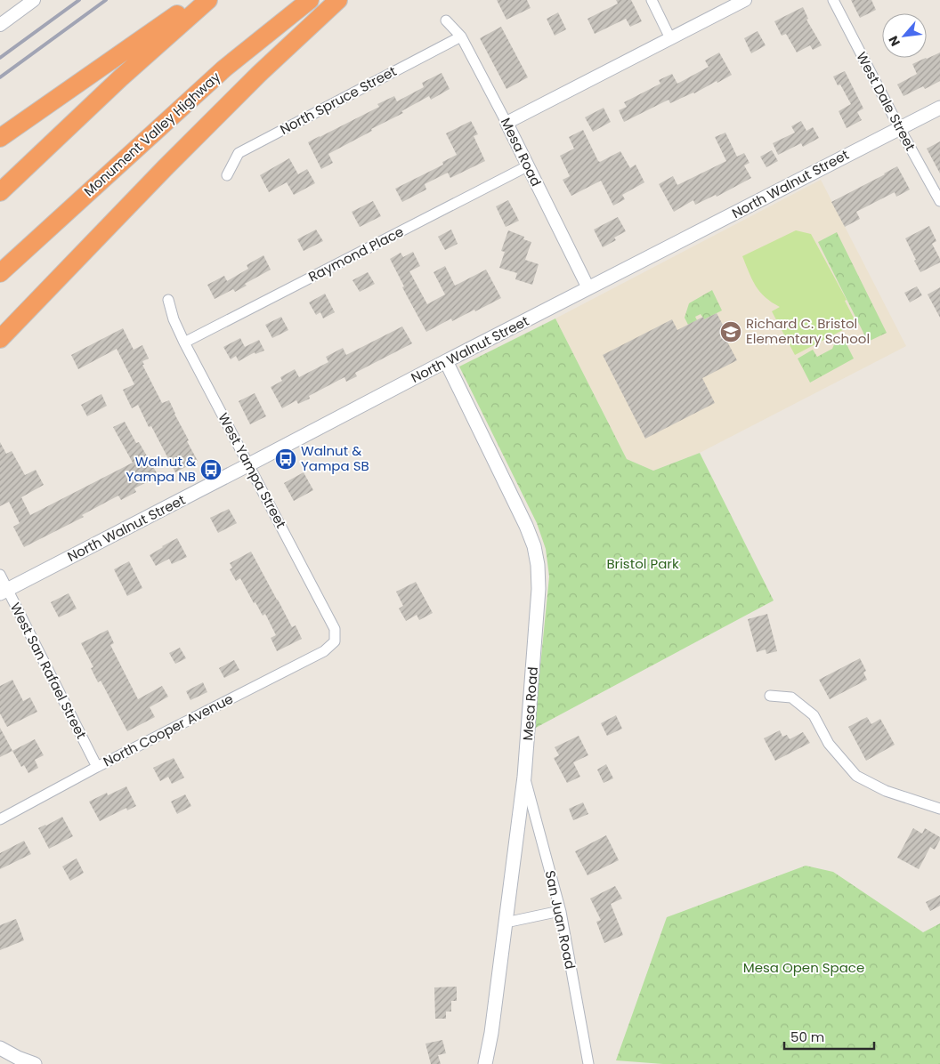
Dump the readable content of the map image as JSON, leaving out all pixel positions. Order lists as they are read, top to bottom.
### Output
{
  "streets": {
    "highway": ["Monument Valley Highway"],
    "main road": ["Mesa Road", "North Walnut Street"],
    "street": [
      "North Spruce Street",
      "West Dale Street",
      "Raymond Place",
      "West Yampa Street",
      "West San Rafael Street",
      "North Cooper Avenue",
      "San Juan Road"
    ]
  },
  "crossings": [
    ["North Spruce Street", "Mesa Road"],
    ["West Dale Street", "North Walnut Street"],
    ["Mesa Road", "North Walnut Street"],
    ["Mesa Road", "Raymond Place"],
    ["Mesa Road", "San Juan Road"],
    ["North Walnut Street", "West Yampa Street"],
    ["North Walnut Street", "West San Rafael Street"],
    ["Raymond Place", "West Yampa Street"],
    ["West Yampa Street", "North Cooper Avenue"],
    ["West San Rafael Street", "North Cooper Avenue"]
  ],
  "parks": ["Bristol Park", "Mesa Open Space"],
  "places": {
    "school or university": ["Richard C. Bristol Elementary School"],
    "bus stop": ["Walnut & Yampa SB", "Walnut & Yampa NB"]
  },
  "scale_bar": "50 m",
  "north": "bottom left"
}
